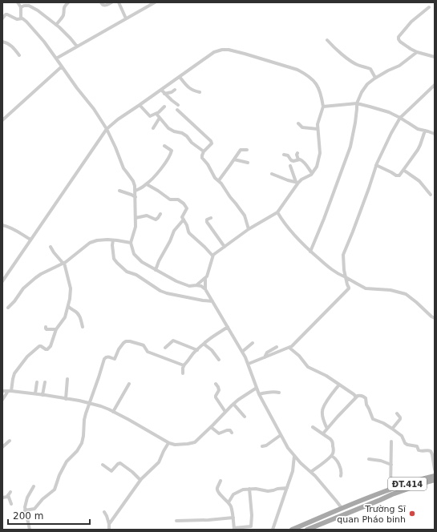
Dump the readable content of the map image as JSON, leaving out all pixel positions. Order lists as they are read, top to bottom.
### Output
{
  "streets": {
    "main road": ["ĐT.414"]
  },
  "places": ["Trường Sĩ quan Pháo binh"],
  "scale_bar": "200 m"
}
